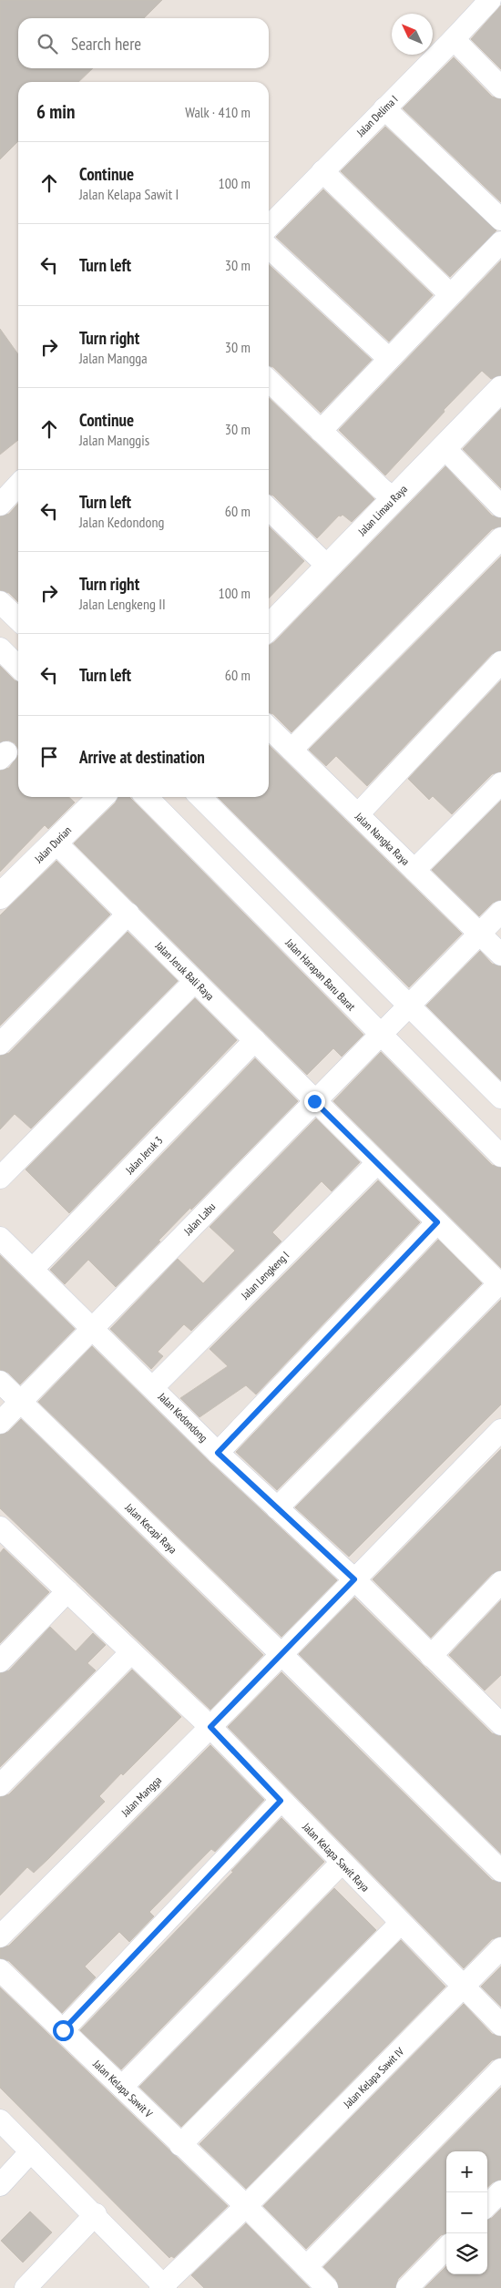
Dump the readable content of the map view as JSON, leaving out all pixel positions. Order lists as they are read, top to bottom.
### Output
{
  "streets": {
    "street": [
      "Jalan Delima I",
      "Jalan Limau Raya",
      "Jalan Nangka Raya",
      "Jalan Durian",
      "Jalan Jeruk Bali Raya",
      "Jalan Harapan Baru Barat",
      "Jalan Jeruk 3",
      "Jalan Labu",
      "Jalan Lengkeng I",
      "Jalan Kedondong",
      "Jalan Kecapi Raya",
      "Jalan Mangga",
      "Jalan Kelapa Sawit Raya",
      "Jalan Kelapa Sawit IV",
      "Jalan Kelapa Sawit V"
    ]
  },
  "crossings": [
    ["Jalan Nangka Raya", "Jalan Labu"],
    ["Jalan Durian", "Jalan Jeruk Bali Raya"],
    ["Jalan Jeruk Bali Raya", "Jalan Jeruk 3"],
    ["Jalan Jeruk Bali Raya", "Jalan Labu"],
    ["Jalan Jeruk Bali Raya", "Jalan Lengkeng I"],
    ["Jalan Harapan Baru Barat", "Jalan Labu"],
    ["Jalan Jeruk 3", "Jalan Kedondong"],
    ["Jalan Labu", "Jalan Kedondong"],
    ["Jalan Labu", "Jalan Kecapi Raya"],
    ["Jalan Lengkeng I", "Jalan Kedondong"],
    ["Jalan Kedondong", "Jalan Mangga"],
    ["Jalan Kecapi Raya", "Jalan Mangga"],
    ["Jalan Mangga", "Jalan Kelapa Sawit Raya"],
    ["Jalan Kelapa Sawit Raya", "Jalan Kelapa Sawit IV"],
    ["Jalan Kelapa Sawit IV", "Jalan Kelapa Sawit V"]
  ],
  "north": "top left",
  "page": {
    "search": "Search here",
    "heading": ["6 min", "Walk · 410 m"],
    "list": [
      ["Continue", "Jalan Kelapa Sawit I", "100 m"],
      ["Turn left", "30 m"],
      ["Turn right", "Jalan Mangga", "30 m"],
      ["Continue", "Jalan Manggis", "30 m"],
      ["Turn left", "Jalan Kedondong", "60 m"],
      ["Turn right", "Jalan Lengkeng II", "100 m"],
      ["Turn left", "60 m"],
      "Arrive at destination"
    ],
    "map_buttons": ["+", "−"]
  }
}
